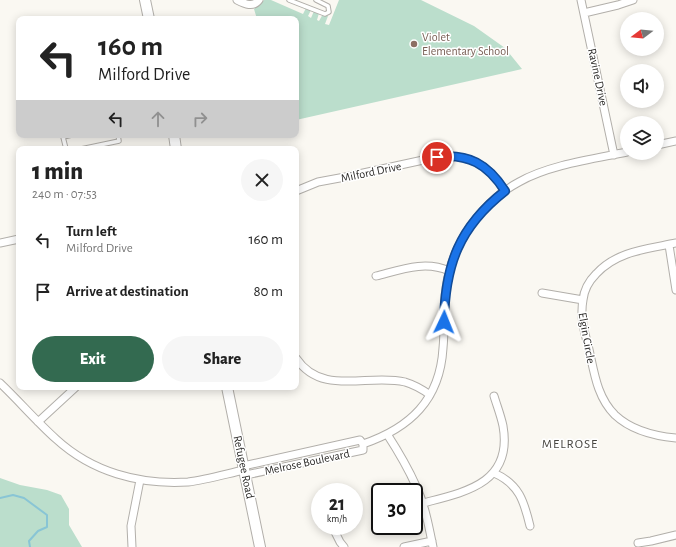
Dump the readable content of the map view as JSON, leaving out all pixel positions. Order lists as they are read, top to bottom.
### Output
{
  "streets": {
    "main road": ["Refugee Road"],
    "street": [
      "Ravine Drive",
      "Milford Drive",
      "Elgin Circle",
      "Melrose Boulevard"
    ]
  },
  "crossings": [
    ["Ravine Drive", "Melrose Boulevard"],
    ["Milford Drive", "Melrose Boulevard"],
    ["Melrose Boulevard", "Refugee Road"]
  ],
  "districts": ["MELROSE"],
  "places": ["Violet Elementary School"],
  "north": "left",
  "page": {
    "turn": ["160 m", "Milford Drive"],
    "heading": ["1 min", "240 m · 07:53"],
    "list": [
      {
        "name": "Turn left",
        "note": "Milford Drive",
        "value": "160 m"
      },
      {
        "name": "Arrive at destination",
        "value": "80 m"
      }
    ],
    "buttons": ["Exit", "Share"],
    "speed": "21 km/h",
    "limit": "30"
  }
}
